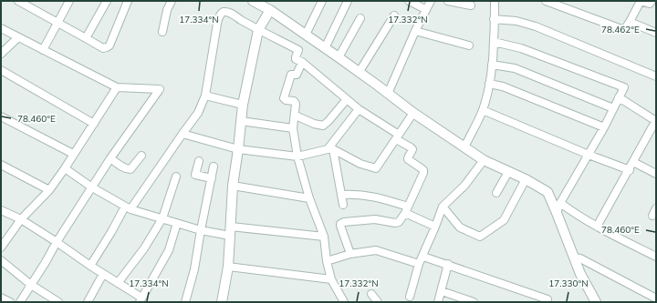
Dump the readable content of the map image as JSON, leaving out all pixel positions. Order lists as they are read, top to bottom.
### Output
{
  "coordinates": [
    "17.334°N",
    "17.332°N",
    "78.462°E",
    "78.460°E",
    "17.330°N"
  ]
}
